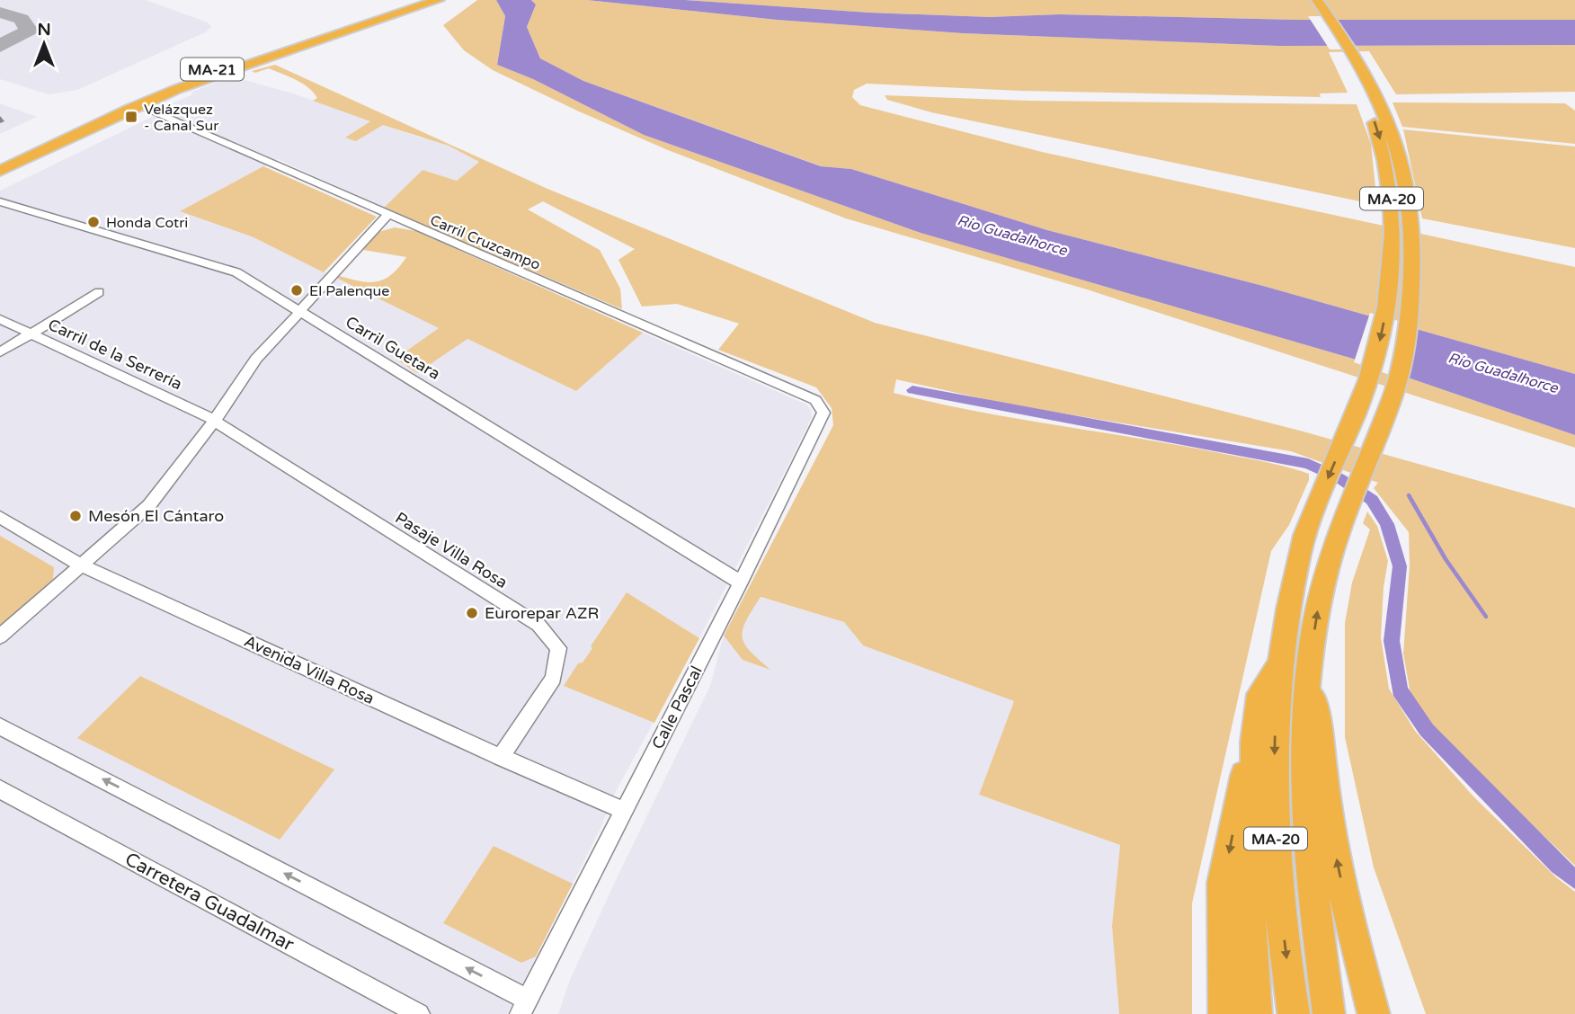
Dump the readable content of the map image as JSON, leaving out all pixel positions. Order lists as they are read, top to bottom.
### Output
{
  "streets": {
    "highway": ["MA-21", "MA-20"],
    "street": [
      "Carril Cruzcampo",
      "Carril Guetara",
      "Carril de la Serrería",
      "Pasaje Villa Rosa",
      "Avenida Villa Rosa",
      "Calle Pascal",
      "Carretera Guadalmar"
    ]
  },
  "crossings": [
    ["Carril Cruzcampo", "Calle Pascal"],
    ["Carril Guetara", "Calle Pascal"],
    ["Carril de la Serrería", "Pasaje Villa Rosa"],
    ["Pasaje Villa Rosa", "Avenida Villa Rosa"],
    ["Avenida Villa Rosa", "Calle Pascal"]
  ],
  "water": ["Río Guadalhorce"],
  "places": {
    "transit": ["Velázquez - Canal Sur"],
    "other": [
      "Honda Cotri",
      "El Palenque",
      "Mesón El Cántaro",
      "Eurorepar AZR"
    ]
  },
  "north": "top"
}
